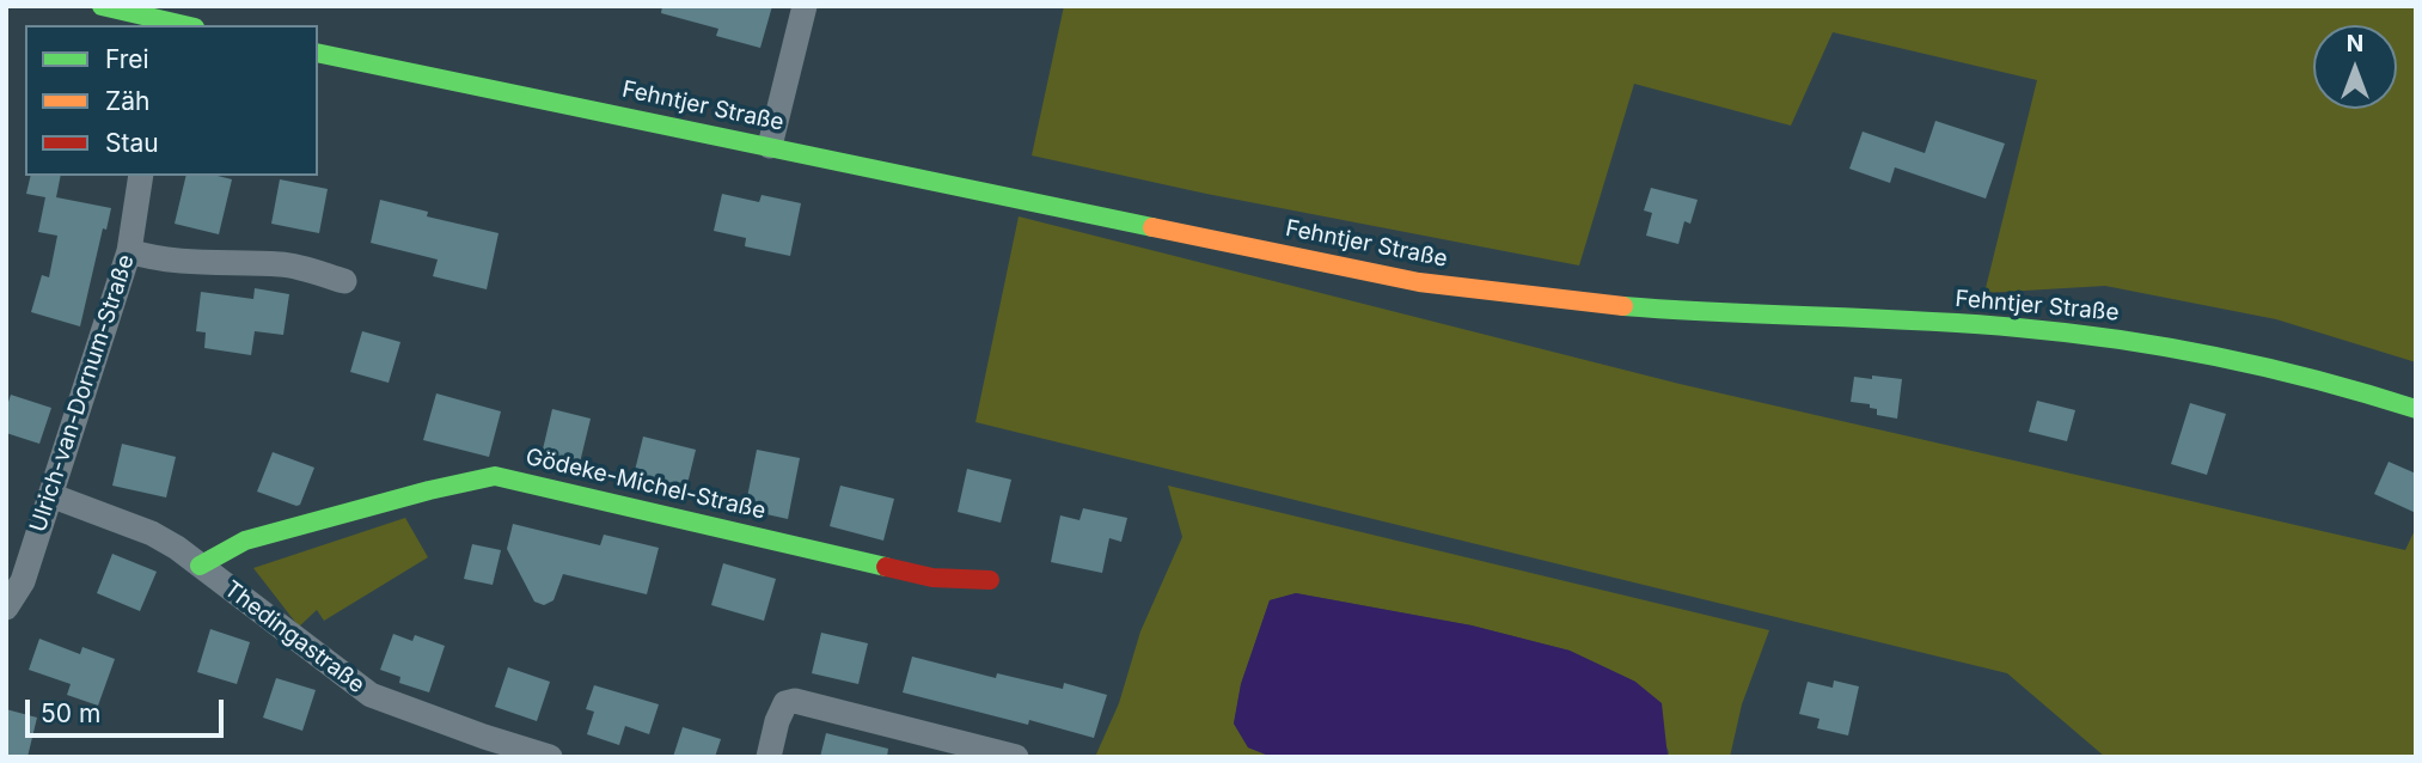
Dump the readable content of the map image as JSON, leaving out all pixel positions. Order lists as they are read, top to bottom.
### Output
{
  "streets": {
    "street": [
      "Fehntjer Straße",
      "Ulrich-van-Dornum-Straße",
      "Gödeke-Michel-Straße",
      "Thedingastraße"
    ]
  },
  "crossings": [
    ["Ulrich-van-Dornum-Straße", "Thedingastraße"],
    ["Gödeke-Michel-Straße", "Thedingastraße"]
  ],
  "legend": ["Frei", "Zäh", "Stau"],
  "scale_bar": "50 m",
  "north": "top"
}
